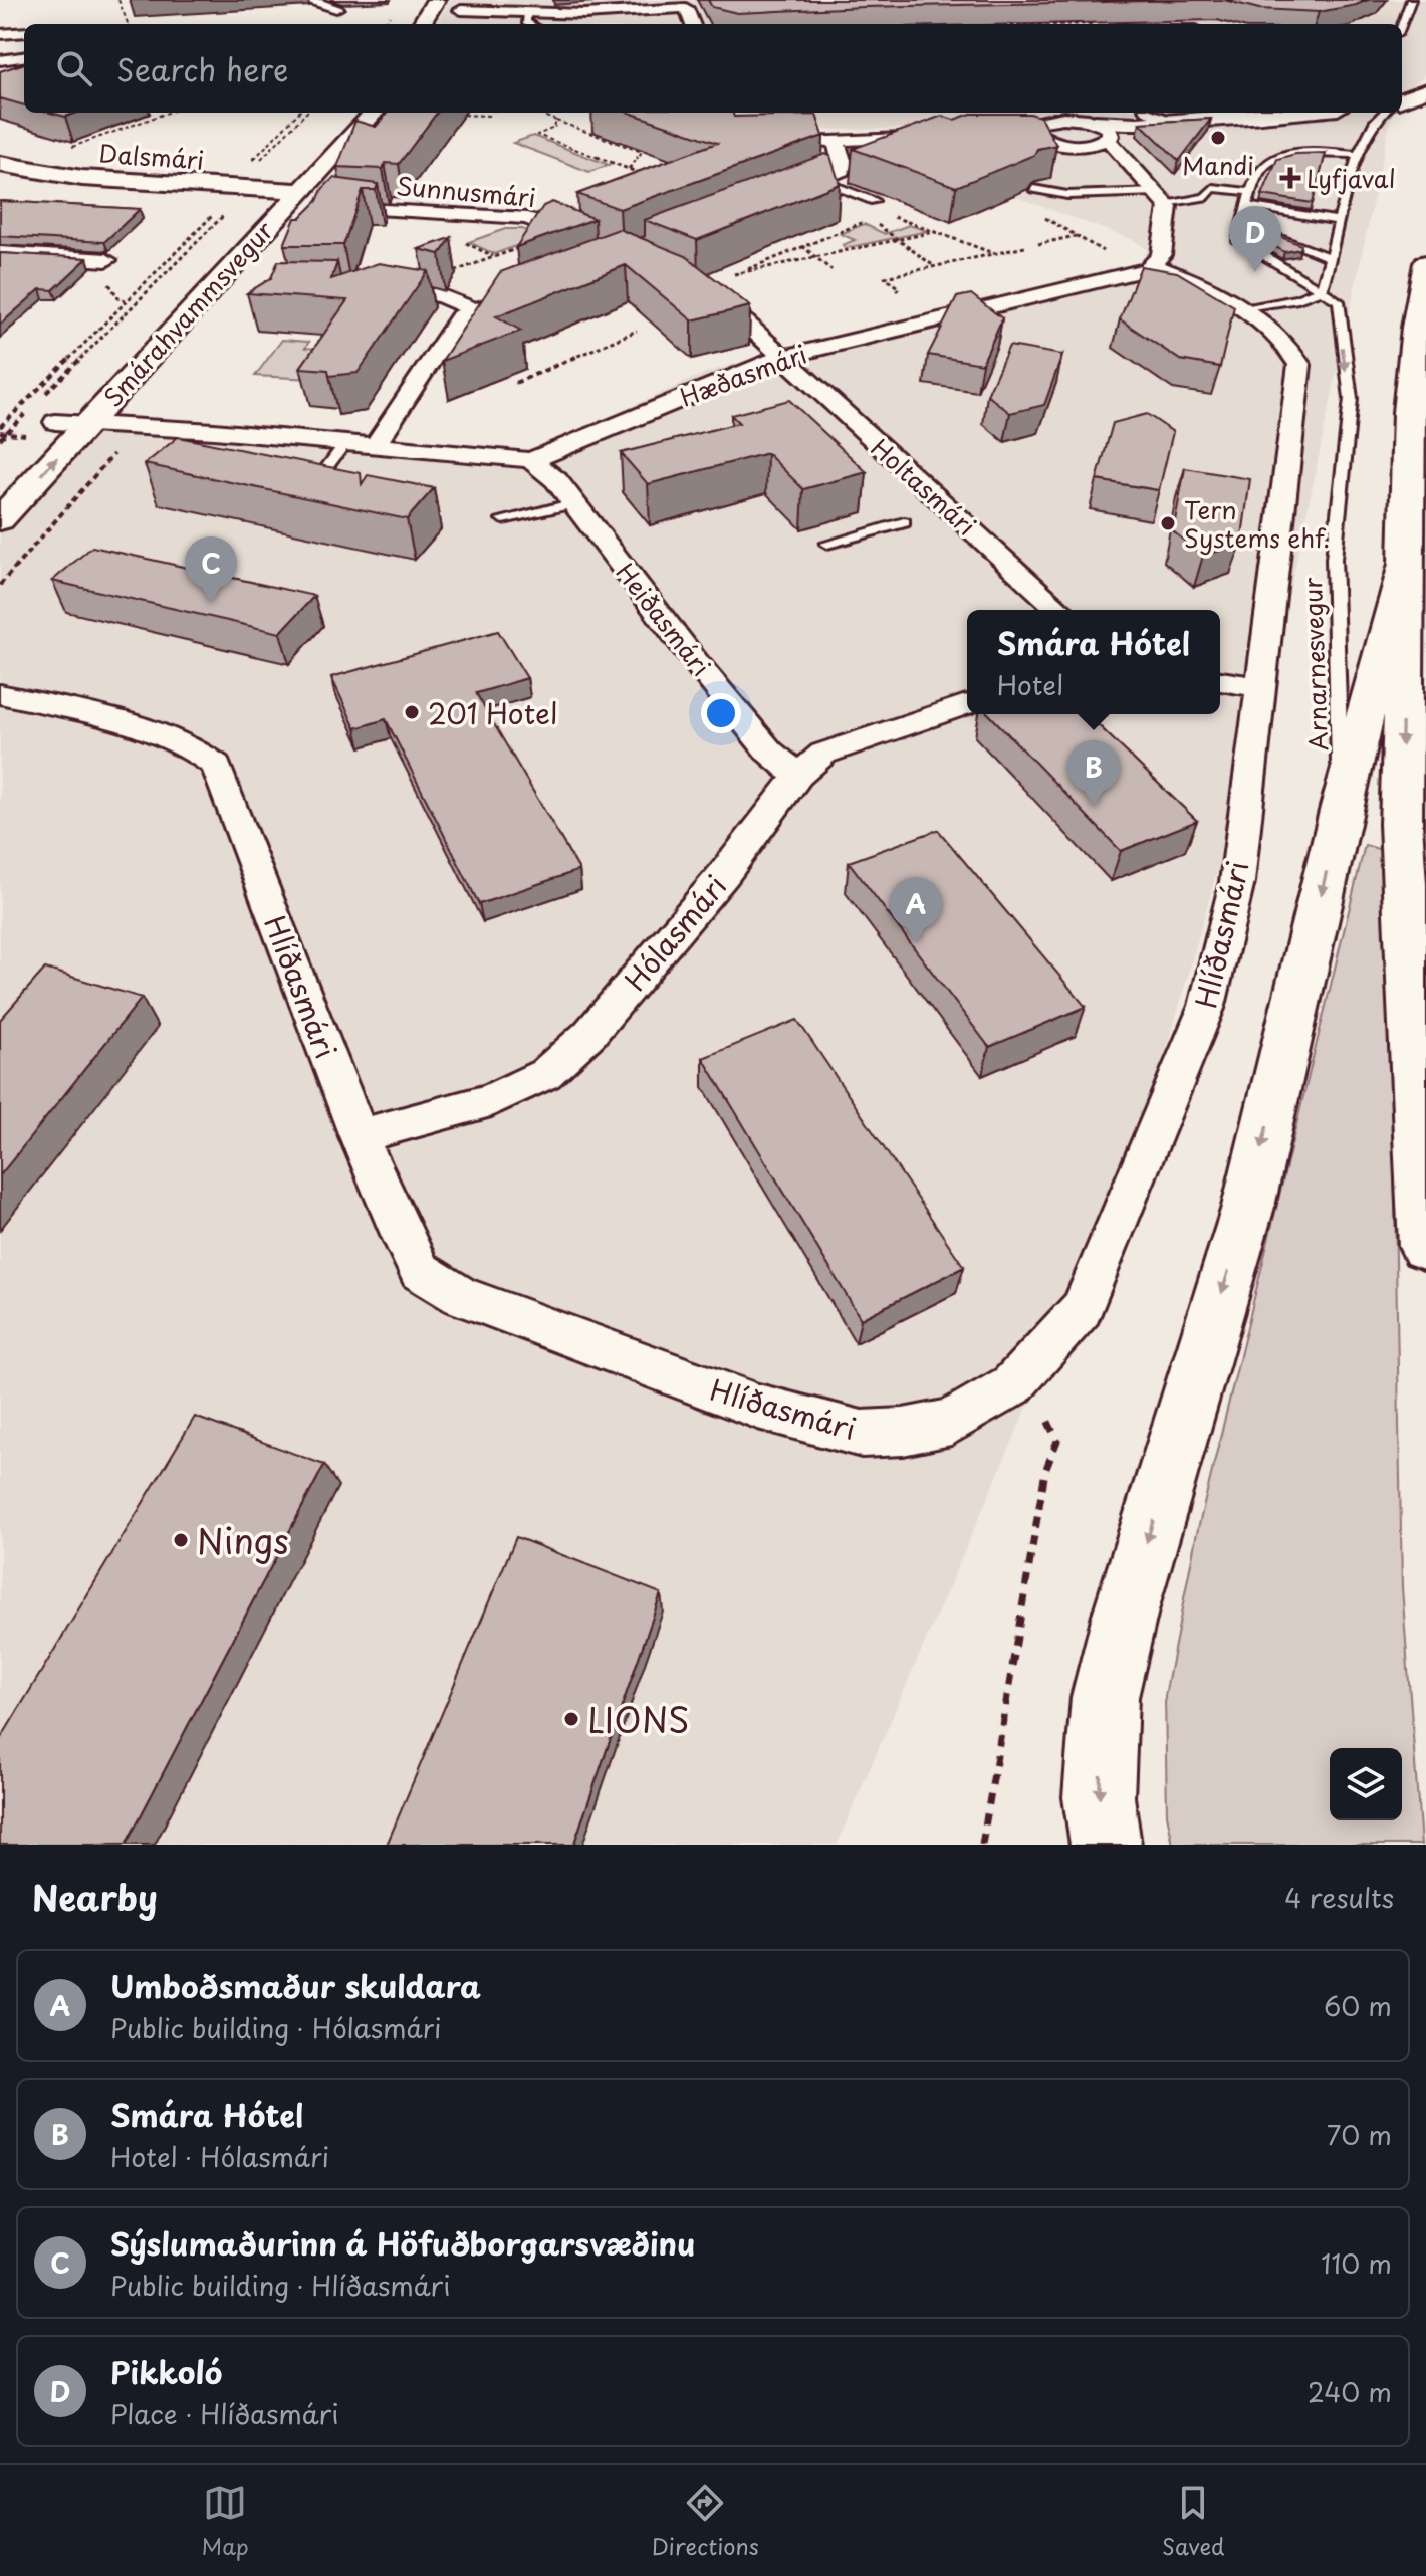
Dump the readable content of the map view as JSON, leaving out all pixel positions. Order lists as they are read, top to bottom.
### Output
{
  "streets": {
    "main road": ["Dalsmári", "Smárahvammsvegur"],
    "street": [
      "Sunnusmári",
      "Hæðasmári",
      "Holtasmári",
      "Heiðasmári",
      "Hólasmári",
      "Hlíðasmári"
    ],
    "lane": ["Arnarnesvegur"]
  },
  "crossings": [
    ["Dalsmári", "Smárahvammsvegur"],
    ["Smárahvammsvegur", "Hæðasmári"],
    ["Hæðasmári", "Holtasmári"],
    ["Hæðasmári", "Heiðasmári"],
    ["Hæðasmári", "Hlíðasmári"],
    ["Heiðasmári", "Hólasmári"],
    ["Hólasmári", "Hlíðasmári"]
  ],
  "one_way": ["Arnarnesvegur"],
  "places": {
    "other": [
      "Mandi",
      "Tern Systems ehf.",
      "201 Hotel",
      "Nings",
      "LIONS"
    ],
    "health": ["Lyfjaval"]
  },
  "page": {
    "search": "Search here",
    "pins": [
      "D",
      "C",
      "B",
      "A"
    ],
    "popup": ["Smára Hótel", "Hotel"],
    "heading": ["Nearby", "4 results"],
    "list": [
      {
        "mark": "A",
        "name": "Umboðsmaður skuldara",
        "note": "Public building · Hólasmári",
        "value": "60 m"
      },
      {
        "mark": "B",
        "name": "Smára Hótel",
        "note": "Hotel · Hólasmári",
        "value": "70 m"
      },
      {
        "mark": "C",
        "name": "Sýslumaðurinn á Höfuðborgarsvæðinu",
        "note": "Public building · Hlíðasmári",
        "value": "110 m"
      },
      {
        "mark": "D",
        "name": "Pikkoló",
        "note": "Place · Hlíðasmári",
        "value": "240 m"
      }
    ],
    "nav": ["Map", "Directions", "Saved"]
  }
}
